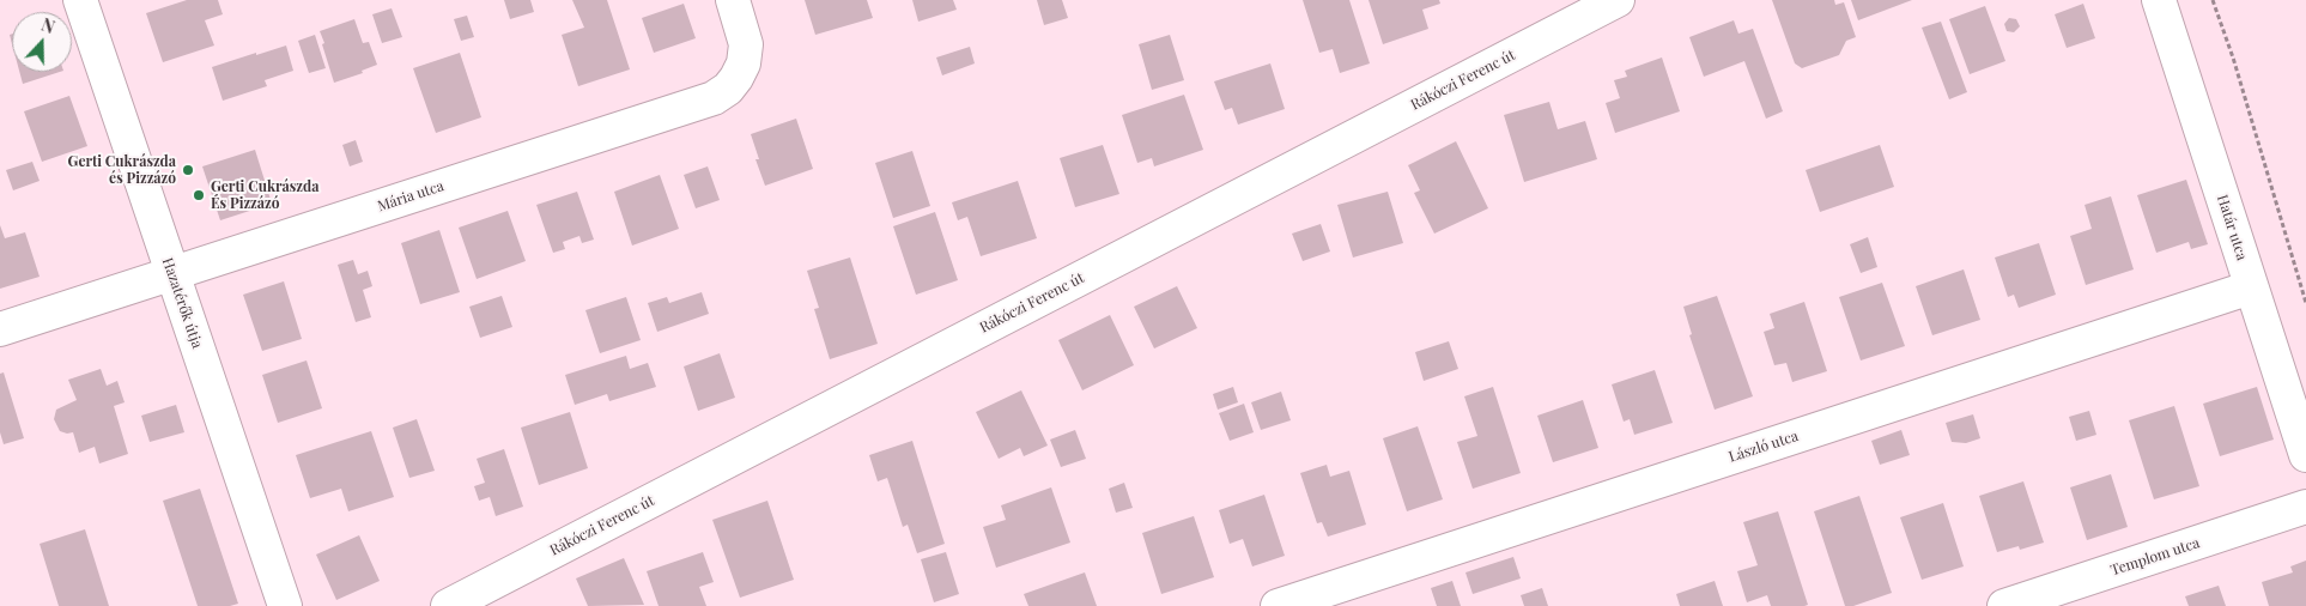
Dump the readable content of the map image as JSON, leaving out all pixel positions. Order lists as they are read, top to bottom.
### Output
{
  "streets": {
    "street": [
      "Rákóczi Ferenc út",
      "Mária utca",
      "Határ utca",
      "Hazatérők útja",
      "László utca",
      "Templom utca"
    ]
  },
  "crossings": [
    ["Mária utca", "Hazatérők útja"],
    ["Határ utca", "László utca"]
  ],
  "places": ["Gerti Cukrászda és Pizzázó", "Gerti Cukrászda És Pizzázó"],
  "north": "top"
}
